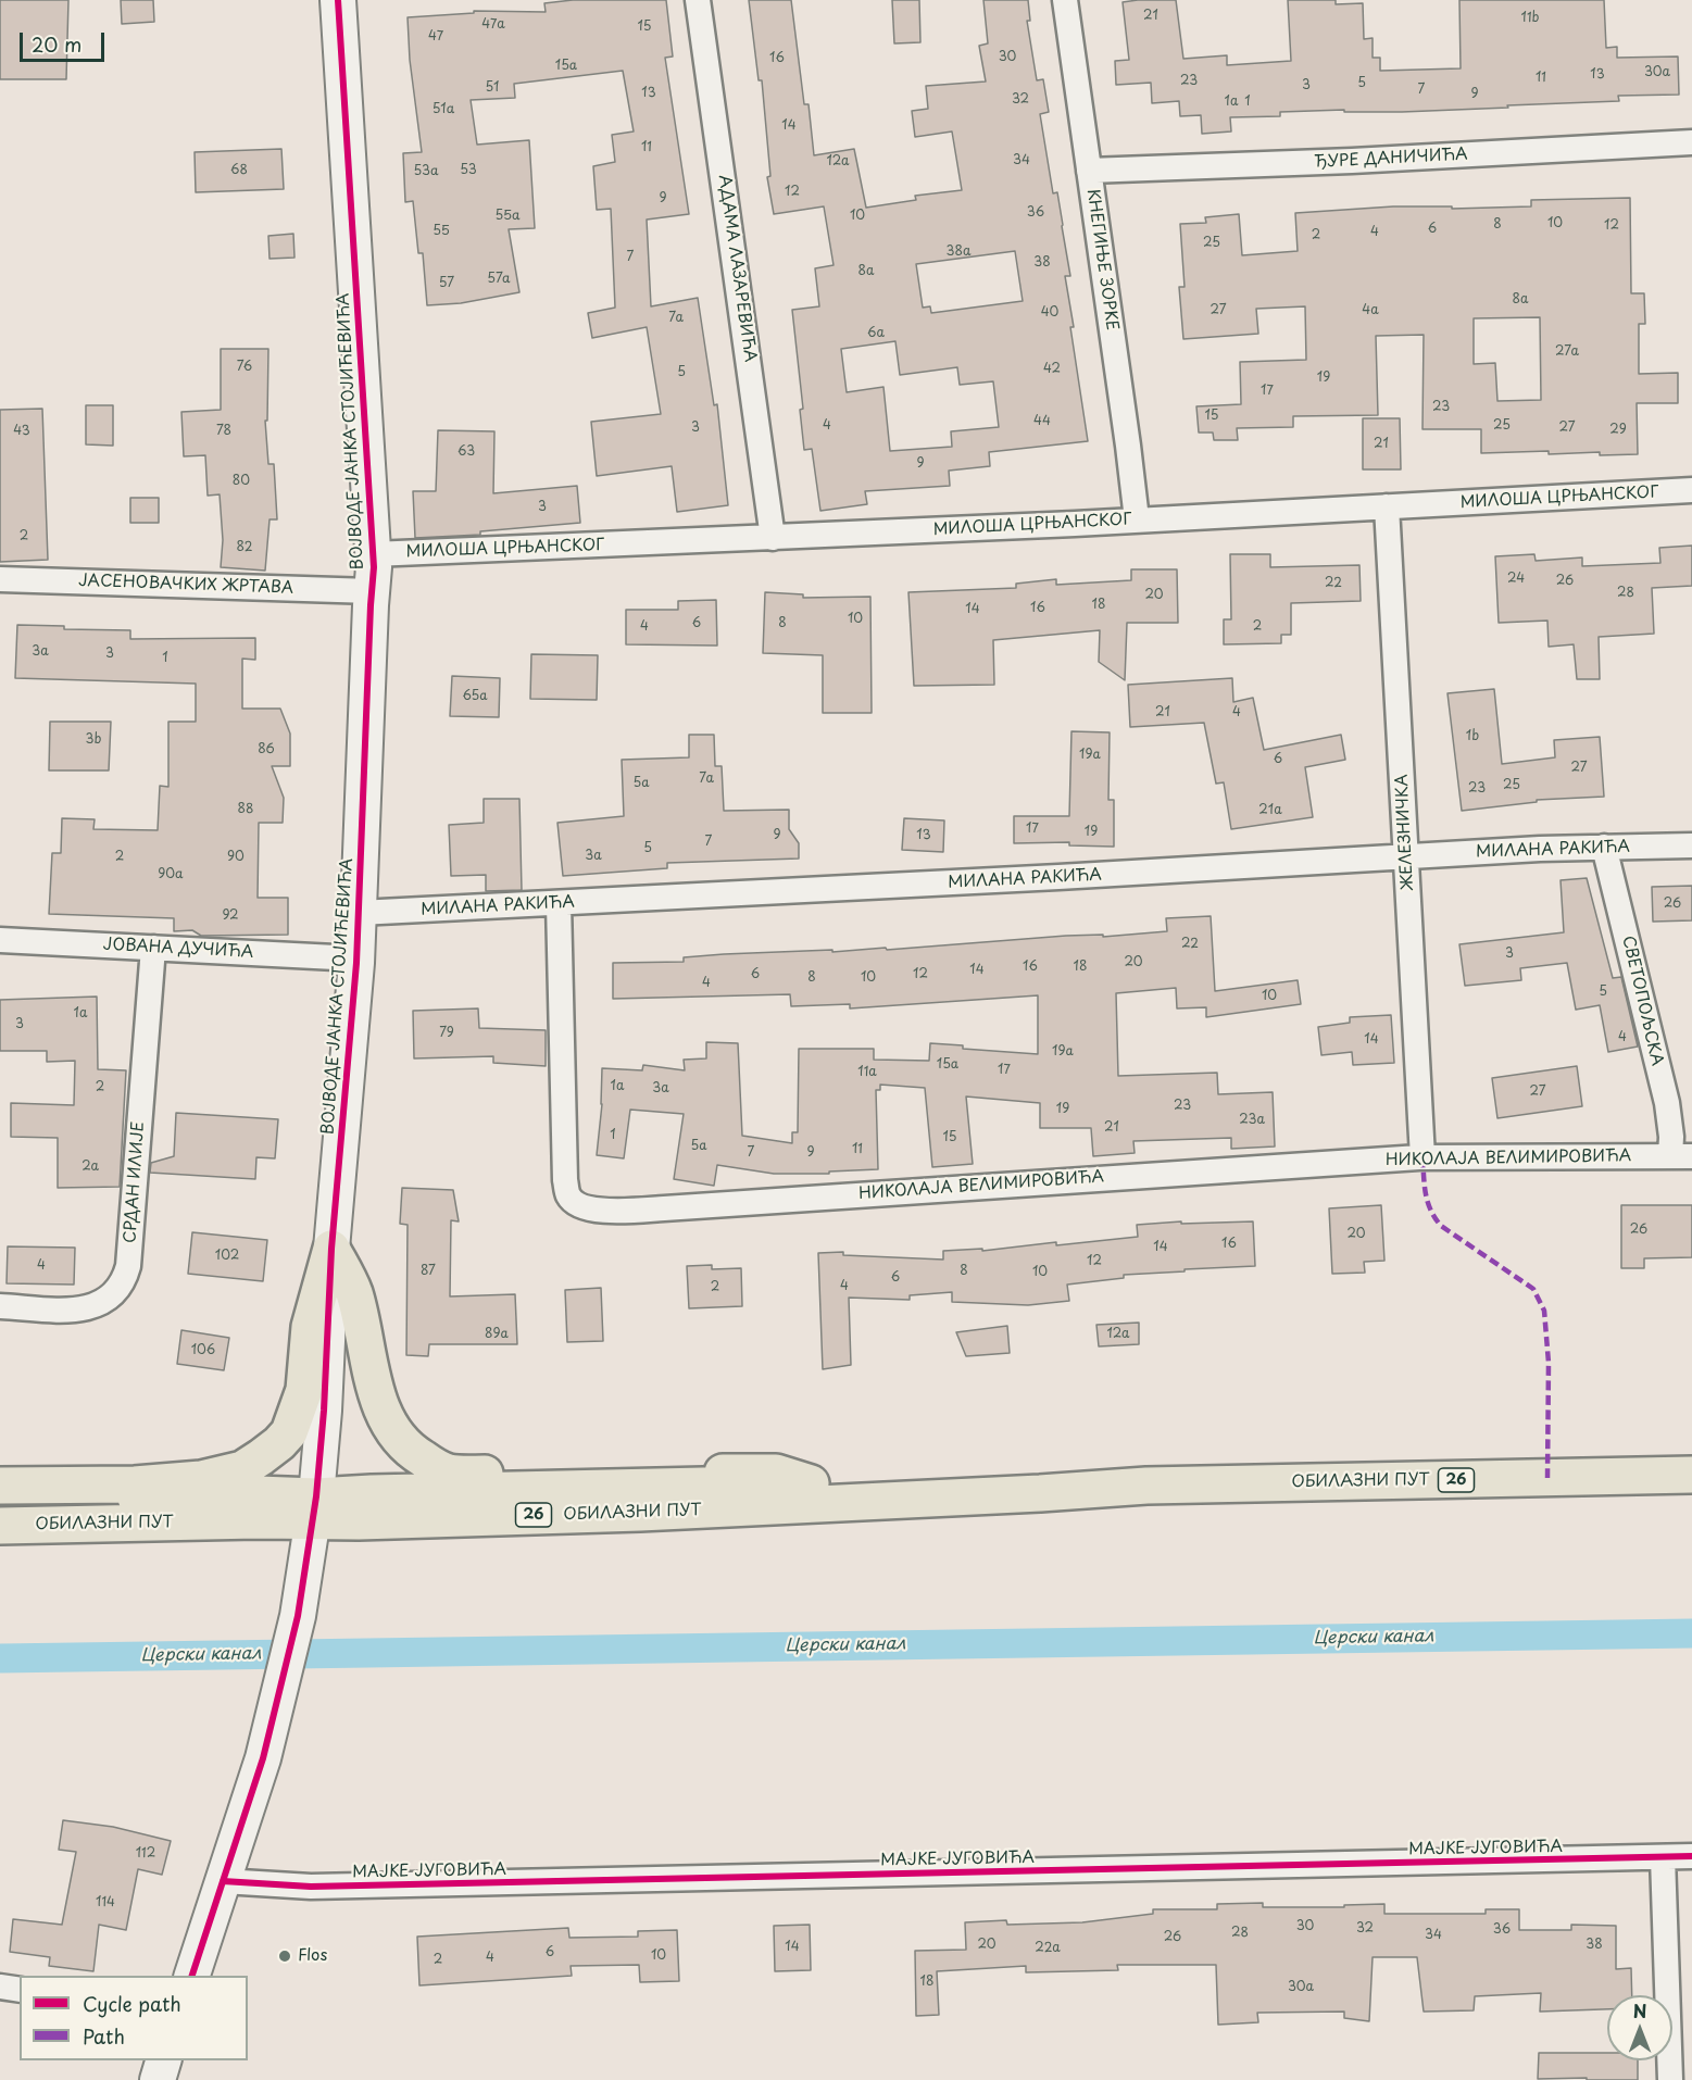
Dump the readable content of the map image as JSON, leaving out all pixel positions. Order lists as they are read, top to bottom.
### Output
{
  "streets": {
    "main road": ["26", "ОБИЛАЗНИ ПУТ"],
    "street": [
      "ЂУРЕ ДАНИЧИЋА",
      "КНЕГИЊЕ ЗОРКЕ",
      "АДАМА ЛАЗАРЕВИЋА",
      "ВОЈВОДЕ ЈАНКА СТОЈИЋЕВИЋА",
      "МИЛОША ЦРЊАНСКОГ",
      "ЈАСЕНОВАЧКИХ ЖРТАВА",
      "ЖЕЛЕЗНИЧКА",
      "МИЛАНА РАКИЋА",
      "ЈОВАНА ДУЧИЋА",
      "СВЕТОПОЉСКА",
      "НИКОЛАЈА ВЕЛИМИРОВИЋА",
      "СРДАН ИЛИЈЕ",
      "МАЈКЕ ЈУГОВИЋА"
    ]
  },
  "crossings": [
    ["ЂУРЕ ДАНИЧИЋА", "КНЕГИЊЕ ЗОРКЕ"],
    ["КНЕГИЊЕ ЗОРКЕ", "МИЛОША ЦРЊАНСКОГ"],
    ["АДАМА ЛАЗАРЕВИЋА", "МИЛОША ЦРЊАНСКОГ"],
    ["ВОЈВОДЕ ЈАНКА СТОЈИЋЕВИЋА", "МИЛОША ЦРЊАНСКОГ"],
    ["ВОЈВОДЕ ЈАНКА СТОЈИЋЕВИЋА", "ЈАСЕНОВАЧКИХ ЖРТАВА"],
    ["ВОЈВОДЕ ЈАНКА СТОЈИЋЕВИЋА", "МИЛАНА РАКИЋА"],
    ["ВОЈВОДЕ ЈАНКА СТОЈИЋЕВИЋА", "ЈОВАНА ДУЧИЋА"],
    ["ВОЈВОДЕ ЈАНКА СТОЈИЋЕВИЋА", "ОБИЛАЗНИ ПУТ"],
    ["ВОЈВОДЕ ЈАНКА СТОЈИЋЕВИЋА", "МАЈКЕ ЈУГОВИЋА"],
    ["МИЛОША ЦРЊАНСКОГ", "ЖЕЛЕЗНИЧКА"],
    ["ЖЕЛЕЗНИЧКА", "МИЛАНА РАКИЋА"],
    ["ЖЕЛЕЗНИЧКА", "НИКОЛАЈА ВЕЛИМИРОВИЋА"],
    ["МИЛАНА РАКИЋА", "СВЕТОПОЉСКА"],
    ["МИЛАНА РАКИЋА", "НИКОЛАЈА ВЕЛИМИРОВИЋА"],
    ["ЈОВАНА ДУЧИЋА", "СРДАН ИЛИЈЕ"],
    ["СВЕТОПОЉСКА", "НИКОЛАЈА ВЕЛИМИРОВИЋА"]
  ],
  "water": ["Церски канал"],
  "places": ["Flos"],
  "house_numbers": [
    "21",
    "11b",
    "47a",
    "15",
    "47",
    "30",
    "16",
    "15a",
    "30a",
    "13",
    "11",
    "23",
    "5",
    "3",
    "51",
    "7",
    "13",
    "9",
    "32",
    "1a",
    "1",
    "51a",
    "14",
    "11",
    "34",
    "12a",
    "68",
    "53",
    "53a",
    "12",
    "9",
    "36",
    "55a",
    "10",
    "10",
    "8",
    "12",
    "6",
    "55",
    "4",
    "2",
    "25",
    "38a",
    "7",
    "38",
    "8a",
    "57a",
    "57",
    "8a",
    "27",
    "4a",
    "40",
    "7a",
    "6a",
    "27a",
    "76",
    "42",
    "5",
    "19",
    "17",
    "23",
    "15",
    "44",
    "4",
    "25",
    "3",
    "27",
    "29",
    "43",
    "78",
    "21",
    "63",
    "9",
    "80",
    "3",
    "2",
    "82",
    "24",
    "26",
    "22",
    "28",
    "20",
    "18",
    "16",
    "14",
    "10",
    "6",
    "8",
    "4",
    "2",
    "3a",
    "3",
    "1",
    "65a",
    "21",
    "4",
    "1b",
    "3b",
    "86",
    "19a",
    "6",
    "27",
    "7a",
    "5a",
    "25",
    "23",
    "88",
    "21a",
    "17",
    "19",
    "9",
    "13",
    "7",
    "5",
    "3a",
    "2",
    "90",
    "90a",
    "26",
    "92",
    "22",
    "3",
    "20",
    "16",
    "18",
    "14",
    "6",
    "12",
    "8",
    "10",
    "4",
    "5",
    "10",
    "1a",
    "3",
    "79",
    "4",
    "14",
    "19a",
    "15a",
    "17",
    "11a",
    "1a",
    "2",
    "3a",
    "27",
    "23",
    "19",
    "23a",
    "21",
    "1",
    "15",
    "5a",
    "11",
    "7",
    "9",
    "2a",
    "26",
    "20",
    "16",
    "14",
    "102",
    "12",
    "4",
    "87",
    "8",
    "10",
    "6",
    "4",
    "2",
    "89a",
    "12a",
    "106",
    "112",
    "114",
    "30",
    "32",
    "36",
    "28",
    "34",
    "26",
    "20",
    "38",
    "14",
    "22a",
    "6",
    "10",
    "4",
    "2",
    "18",
    "30a"
  ],
  "legend": ["Cycle path", "Path"],
  "scale_bar": "20 m",
  "north": "top"
}
